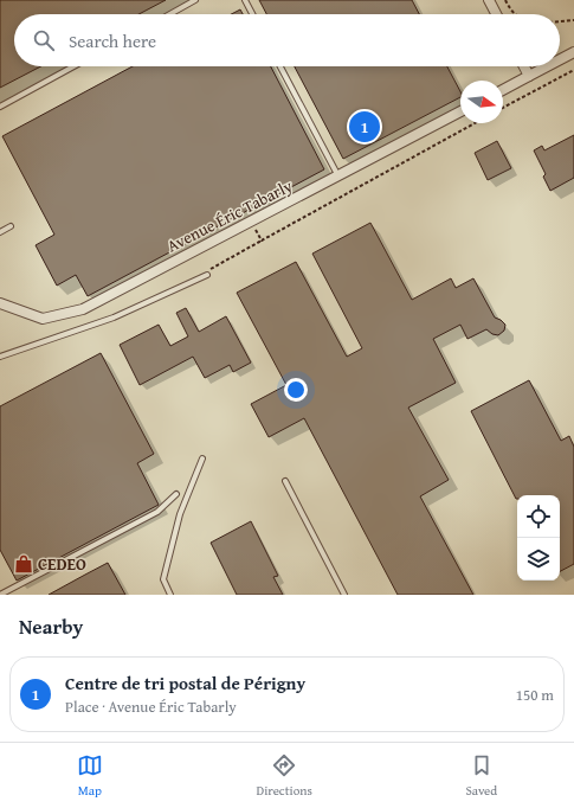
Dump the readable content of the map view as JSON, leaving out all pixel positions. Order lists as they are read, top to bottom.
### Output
{
  "streets": {
    "street": ["Avenue Éric Tabarly"]
  },
  "places": {
    "shop": ["CEDEO"]
  },
  "north": "right",
  "page": {
    "search": "Search here",
    "pins": "1",
    "heading": "Nearby",
    "list": [
      {
        "mark": "1",
        "name": "Centre de tri postal de Périgny",
        "note": "Place · Avenue Éric Tabarly",
        "value": "150 m"
      }
    ],
    "nav": ["Map", "Directions", "Saved"]
  }
}
